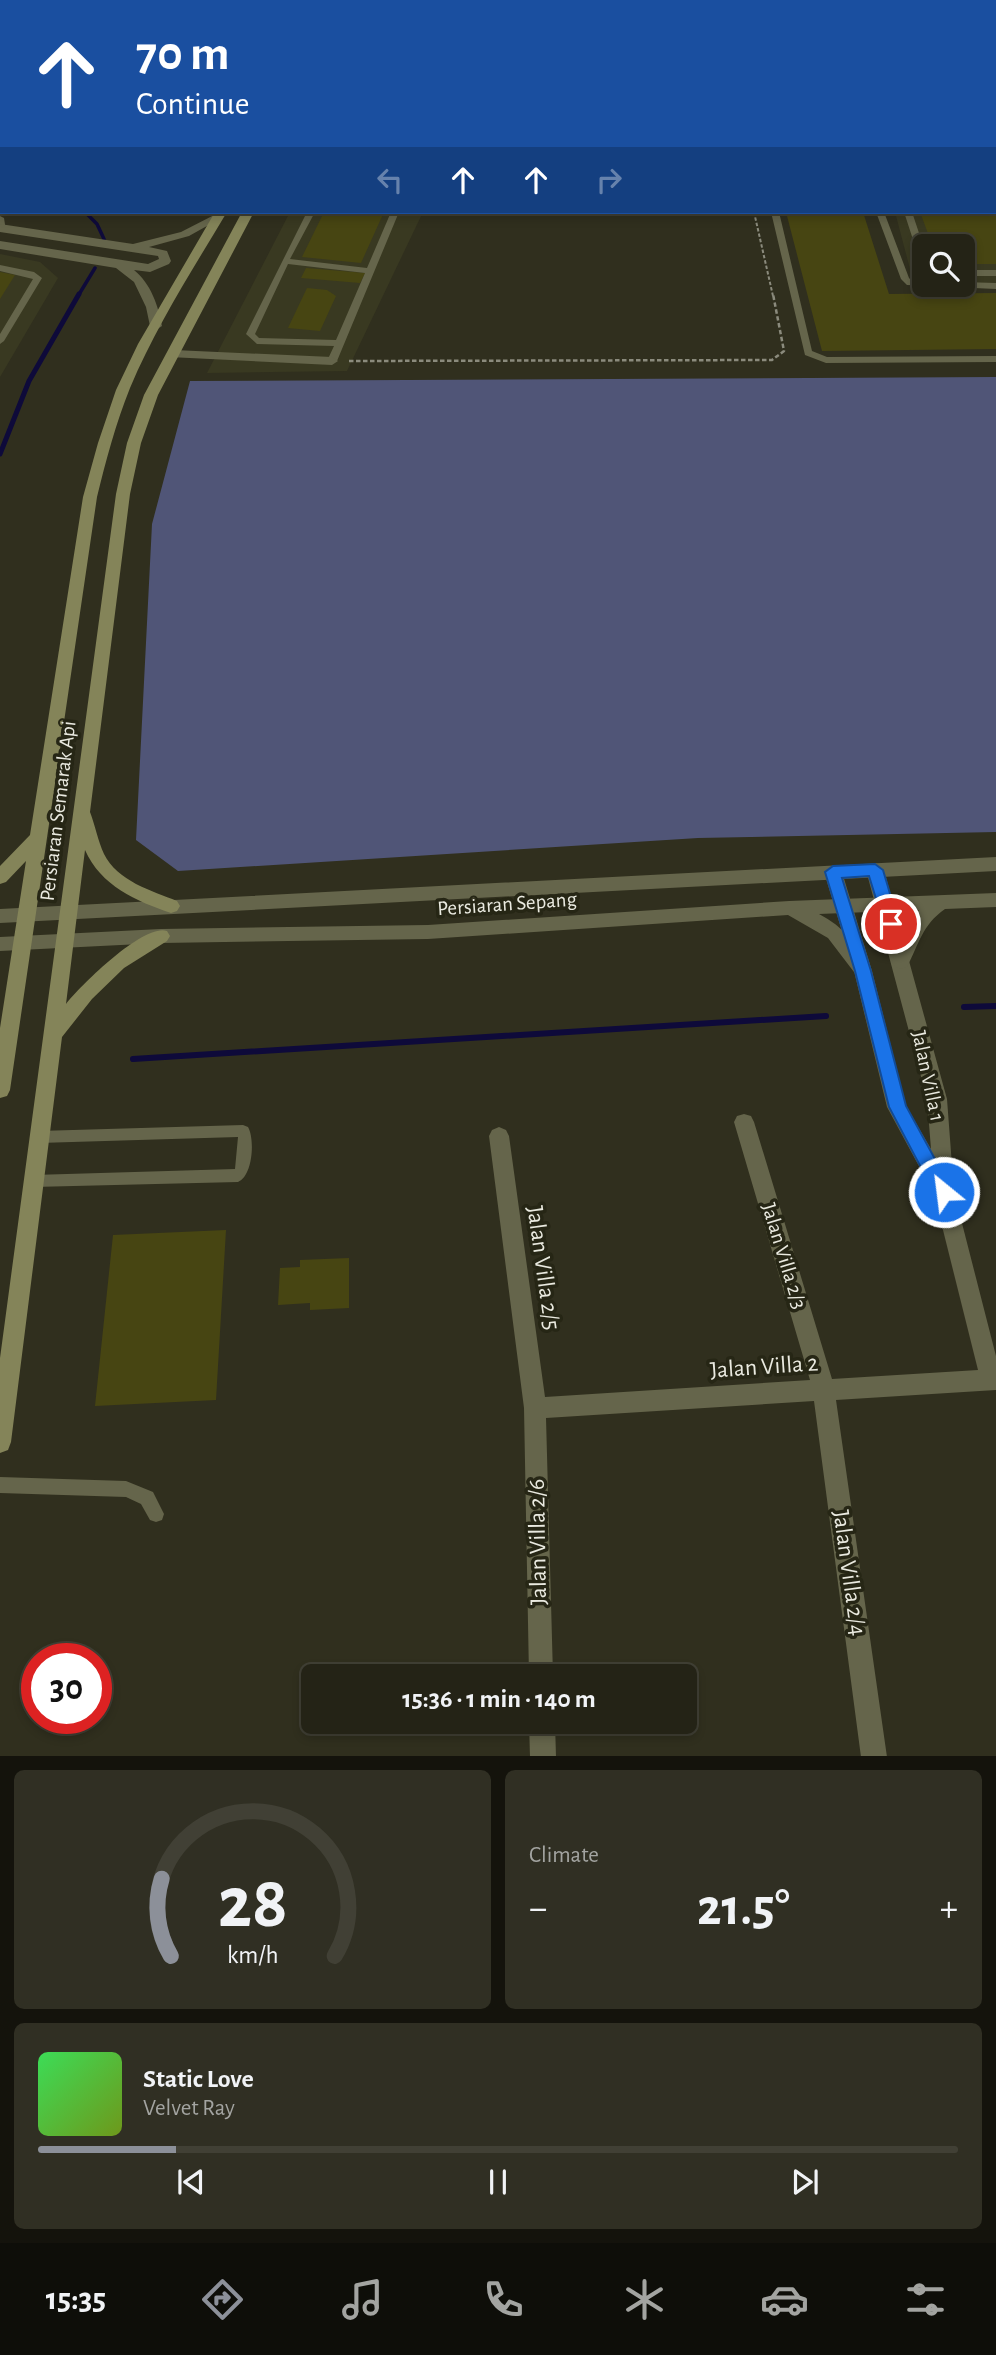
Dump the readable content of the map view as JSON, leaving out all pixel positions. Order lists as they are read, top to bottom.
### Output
{
  "streets": {
    "main road": ["Persiaran Semarak Api"],
    "street": [
      "Persiaran Sepang",
      "Jalan Villa 1",
      "Jalan Villa 2/3",
      "Jalan Villa 2/5",
      "Jalan Villa 2",
      "Jalan Villa 2/6",
      "Jalan Villa 2/4"
    ]
  },
  "crossings": [
    ["Persiaran Semarak Api", "Persiaran Sepang"],
    ["Persiaran Sepang", "Jalan Villa 1"],
    ["Jalan Villa 1", "Jalan Villa 2"],
    ["Jalan Villa 2/3", "Jalan Villa 2"],
    ["Jalan Villa 2/3", "Jalan Villa 2/4"],
    ["Jalan Villa 2/5", "Jalan Villa 2"],
    ["Jalan Villa 2/5", "Jalan Villa 2/6"],
    ["Jalan Villa 2", "Jalan Villa 2/6"],
    ["Jalan Villa 2", "Jalan Villa 2/4"]
  ],
  "page": {
    "turn": ["70 m", "Continue"],
    "limit": "30",
    "trip": "15:36 · 1 min · 140 m",
    "tile": "Climate",
    "heat": ["−", "21.5°", "+"],
    "song": ["Static Love", "Velvet Ray"],
    "tabs": "15:35",
    "gauge": ["28", "km/h"]
  }
}
